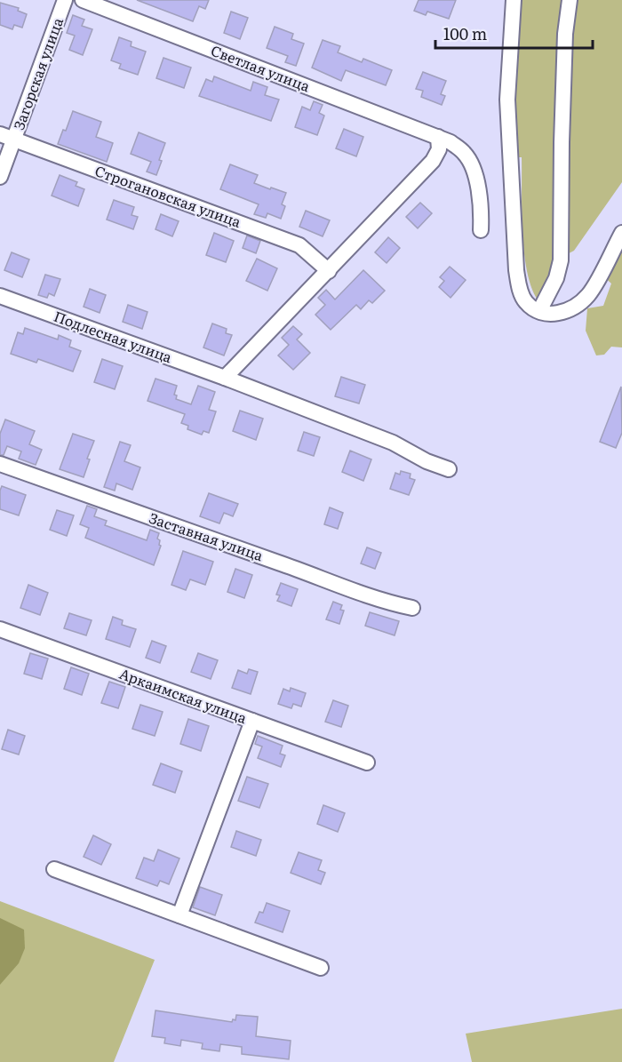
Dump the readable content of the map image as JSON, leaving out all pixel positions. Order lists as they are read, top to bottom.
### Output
{
  "streets": {
    "street": [
      "Светлая улица",
      "Загорская улица",
      "Строгановская улица",
      "Подлесная улица",
      "Заставная улица",
      "Аркаимская улица"
    ]
  },
  "crossings": [
    ["Загорская улица", "Строгановская улица"]
  ],
  "scale_bar": "100 m"
}
